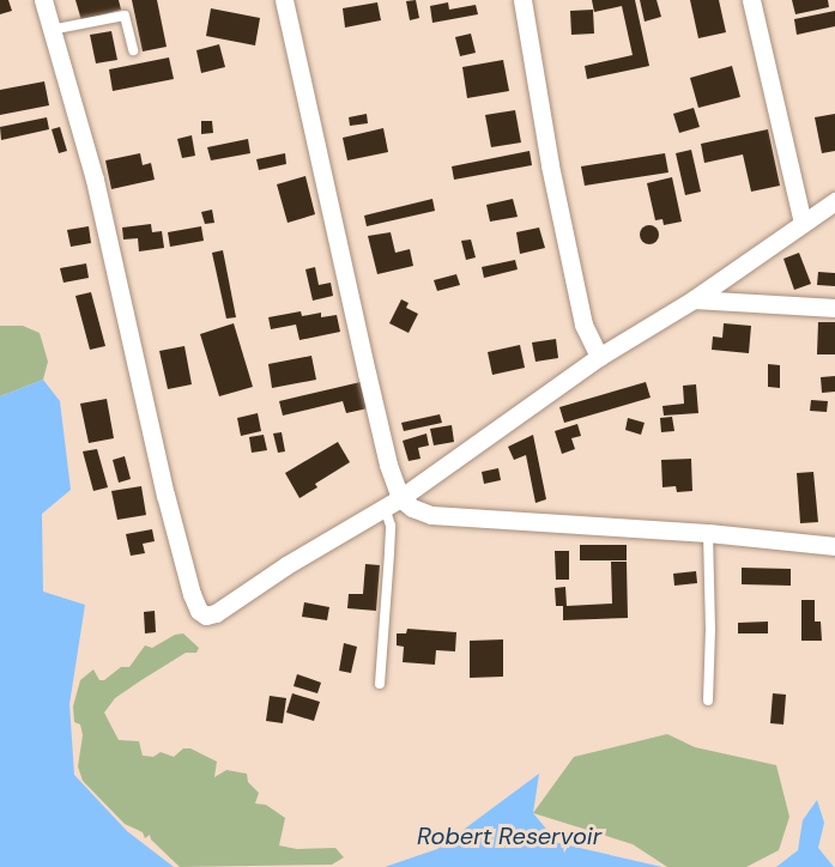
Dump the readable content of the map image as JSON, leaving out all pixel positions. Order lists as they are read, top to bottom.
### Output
{
  "water": ["Robert Reservoir"]
}
